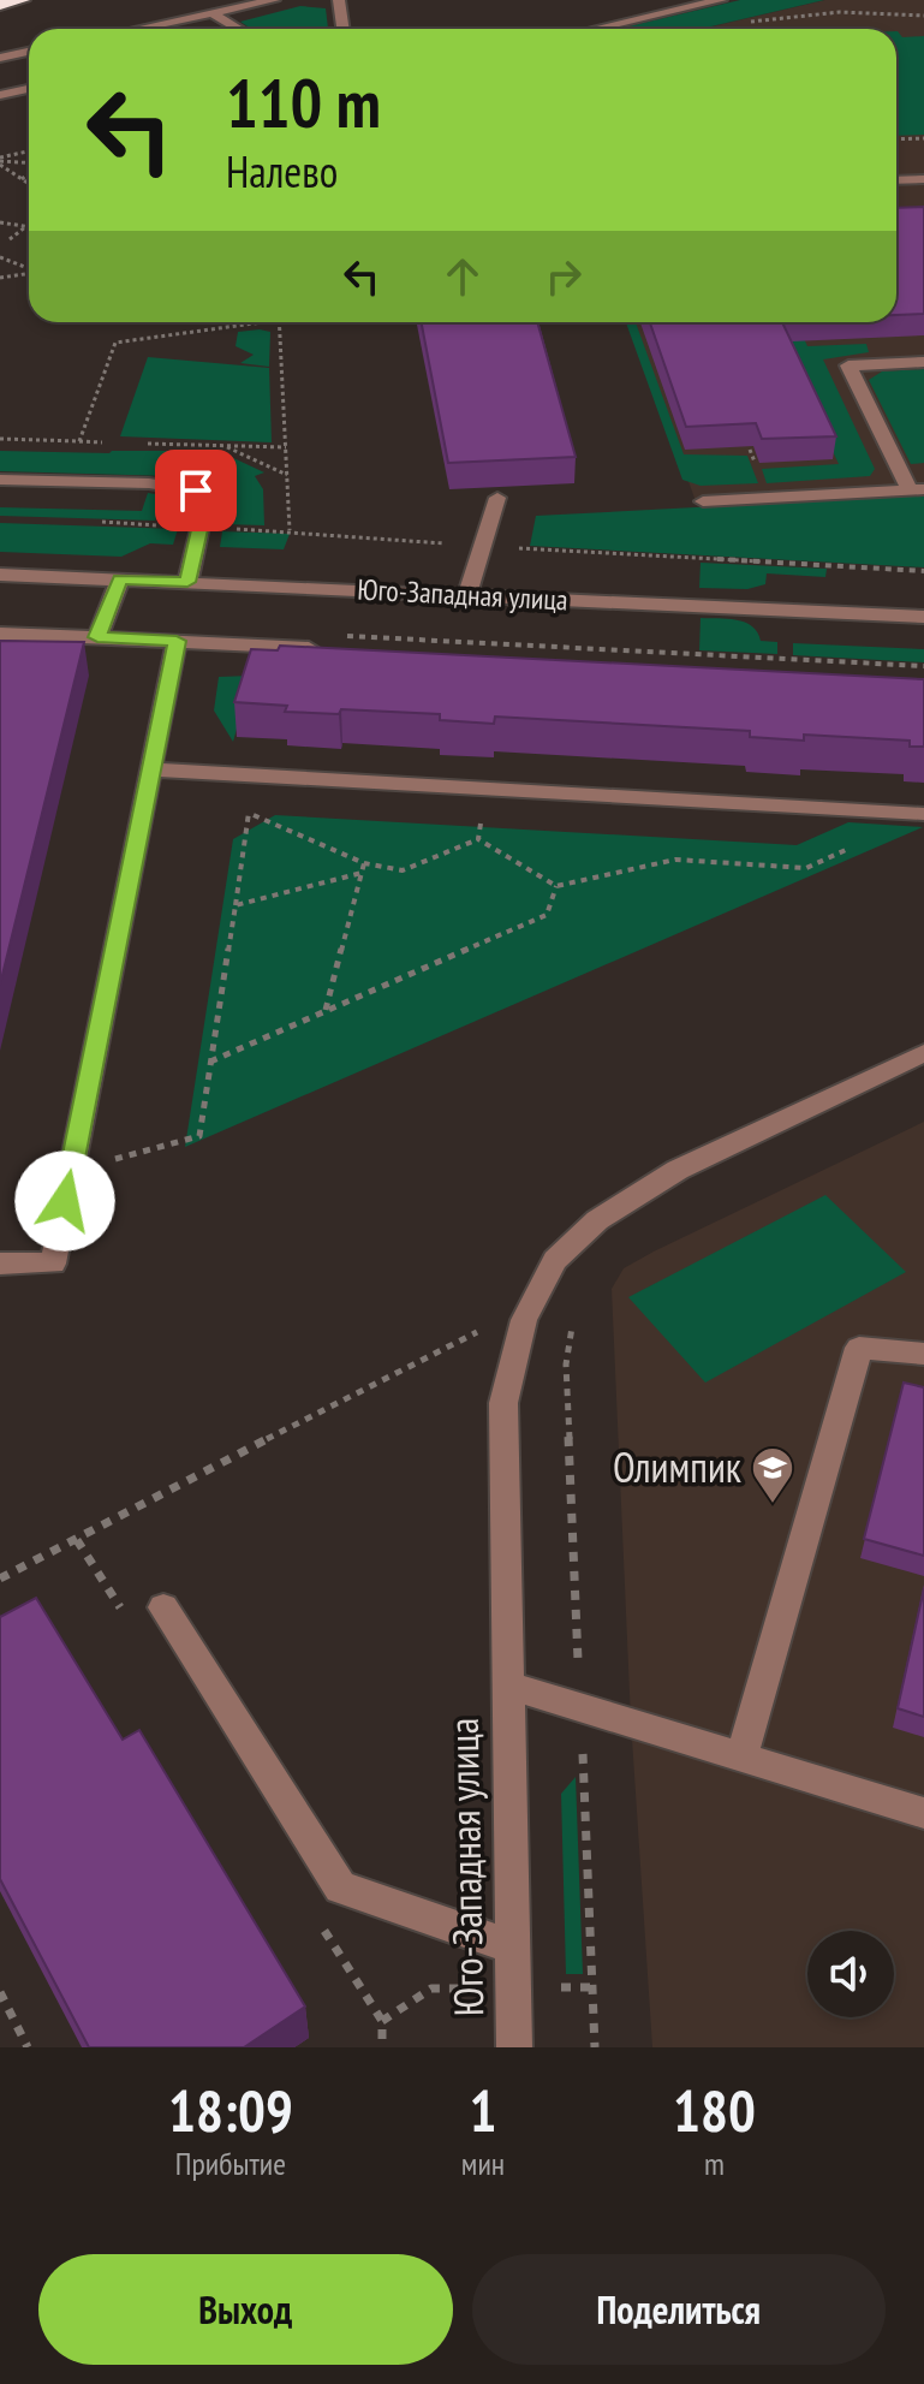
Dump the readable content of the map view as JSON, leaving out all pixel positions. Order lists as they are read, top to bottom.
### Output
{
  "streets": {
    "street": ["Юго-Западная улица"]
  },
  "places": {
    "school or university": ["Олимпик"]
  },
  "page": {
    "turn": ["110 m", "Налево"],
    "eta": [
      "18:09",
      "Прибытие",
      "1",
      "мин",
      "180",
      "m"
    ],
    "buttons": ["Выход", "Поделиться"]
  }
}
